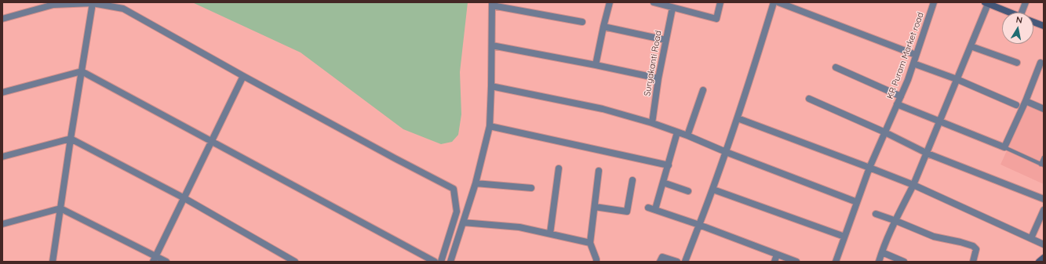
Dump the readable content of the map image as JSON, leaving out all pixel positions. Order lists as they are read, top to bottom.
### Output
{
  "streets": {
    "street": ["KR Puram Market road", "Suryakanti Road"]
  },
  "north": "top"
}
